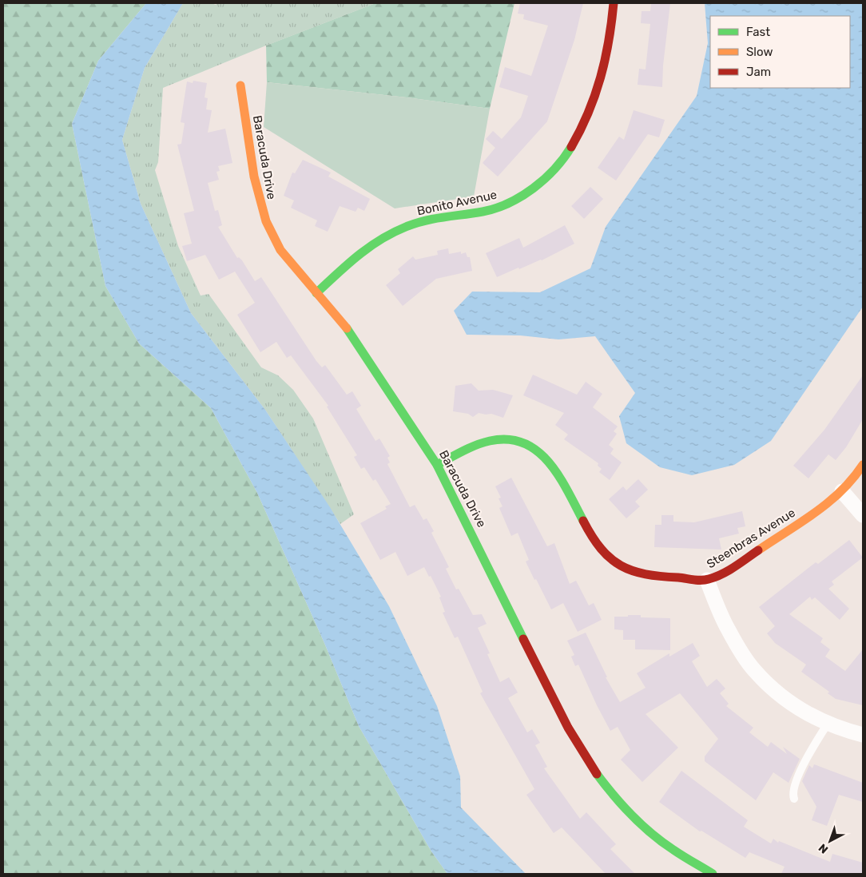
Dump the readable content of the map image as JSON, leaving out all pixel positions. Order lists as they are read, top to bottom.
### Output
{
  "streets": {
    "street": ["Baracuda Drive", "Bonito Avenue", "Steenbras Avenue"]
  },
  "crossings": [
    ["Baracuda Drive", "Bonito Avenue"],
    ["Baracuda Drive", "Steenbras Avenue"]
  ],
  "legend": ["Fast", "Slow", "Jam"],
  "north": "bottom left"
}
